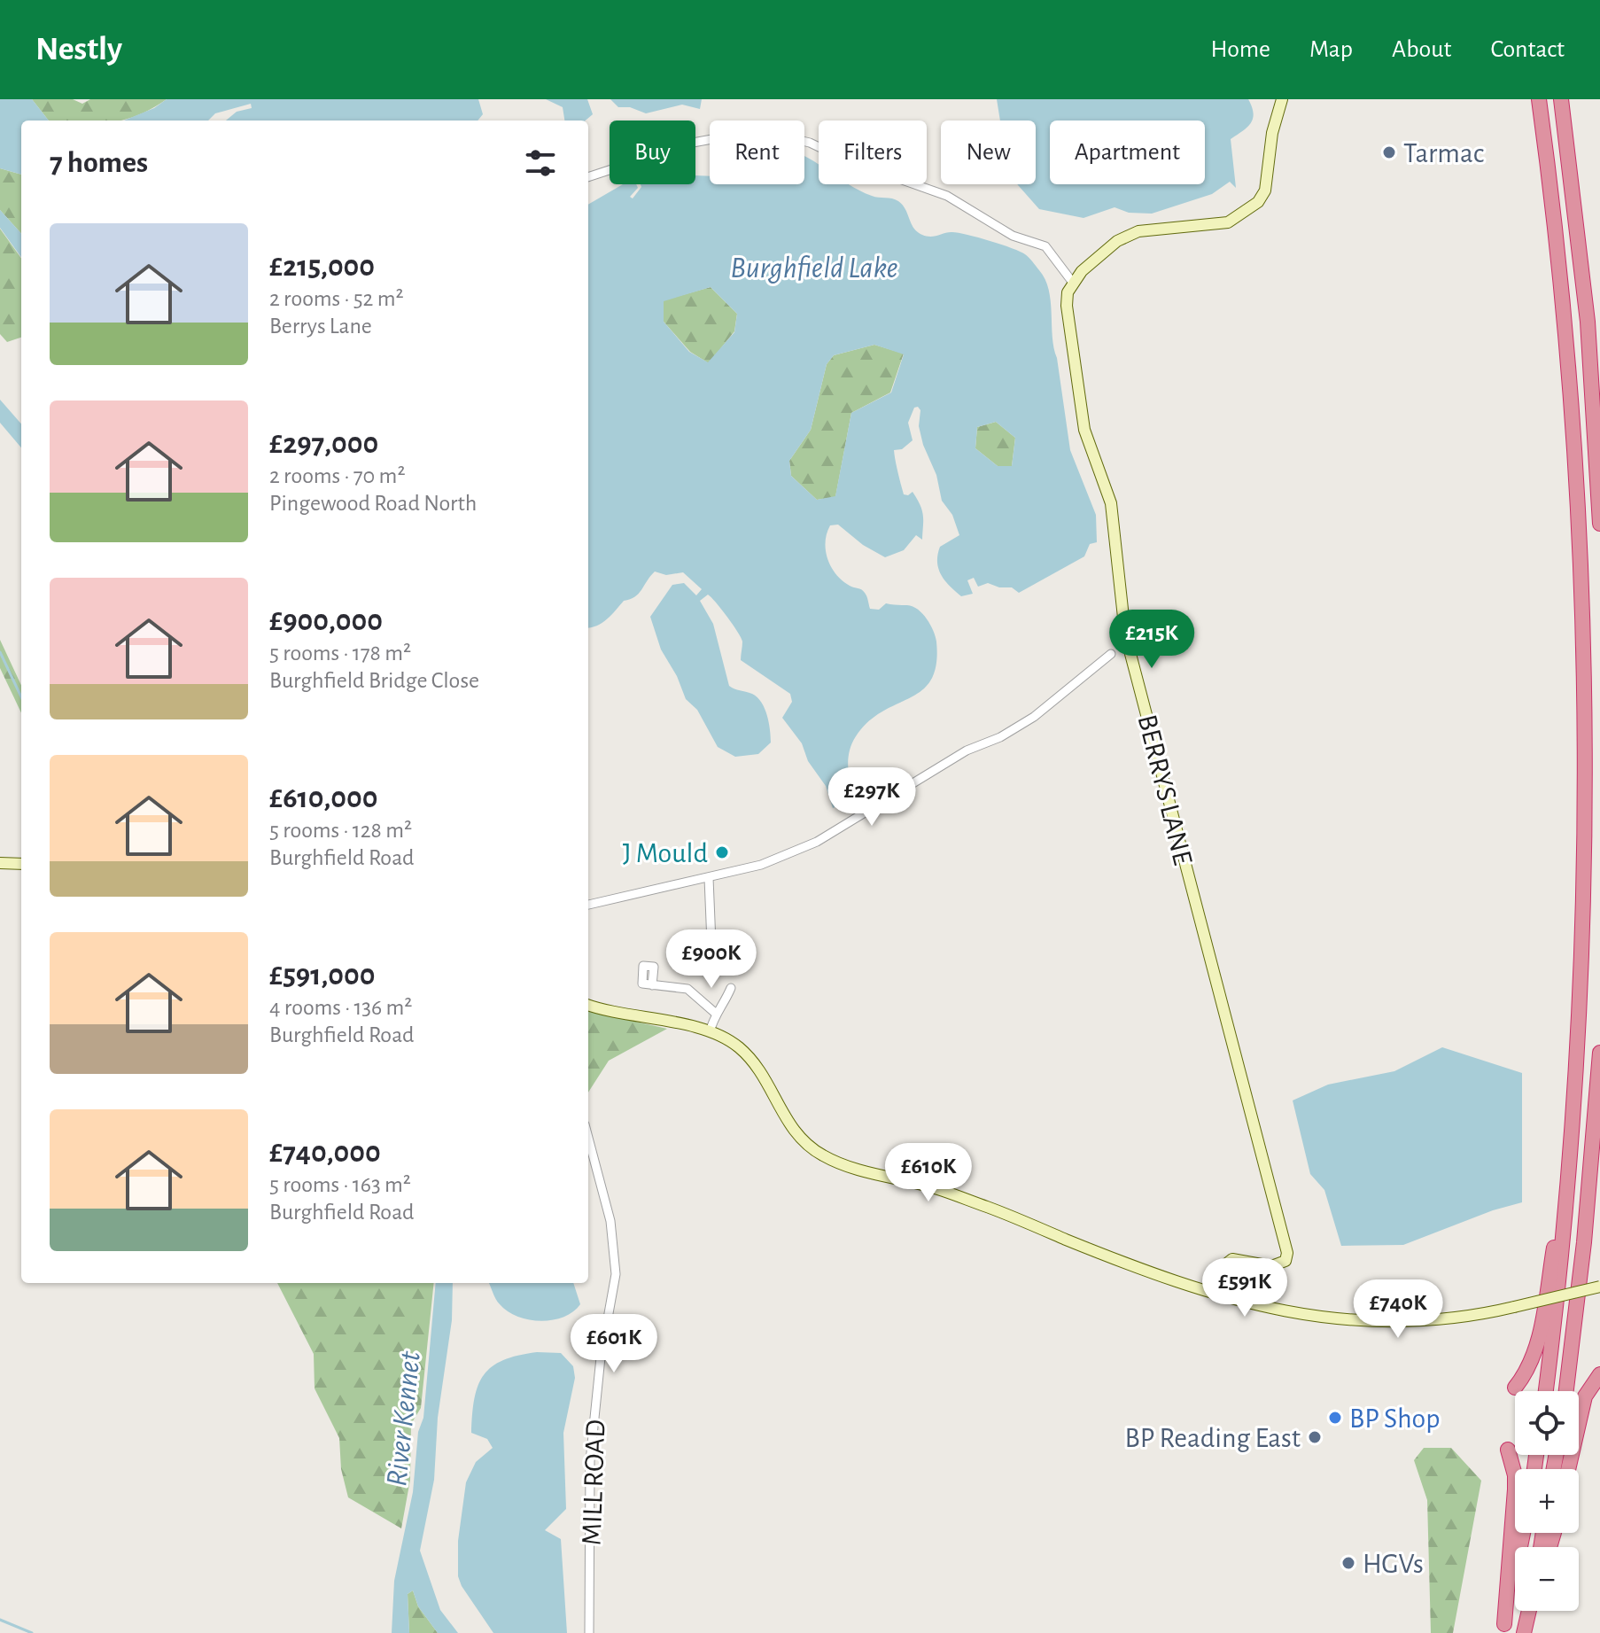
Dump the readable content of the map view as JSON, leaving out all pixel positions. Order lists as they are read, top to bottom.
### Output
{
  "streets": {
    "street": ["BERRYS LANE", "MILL ROAD"]
  },
  "water": ["Burghfield Lake", "River Kennet"],
  "places": [
    "Tarmac",
    "J Mould",
    "BP Shop",
    "BP Reading East",
    "HGVs"
  ],
  "page": {
    "header": "Nestly",
    "nav": [
      "Home",
      "Map",
      "About",
      "Contact"
    ],
    "chip": [
      "Buy",
      "Rent",
      "Filters",
      "New",
      "Apartment"
    ],
    "heading": "7 homes",
    "list": [
      {
        "name": "£215,000",
        "note": "2 rooms · 52 m² · Berrys Lane"
      },
      {
        "name": "£297,000",
        "note": "2 rooms · 70 m² · Pingewood Road North"
      },
      {
        "name": "£900,000",
        "note": "5 rooms · 178 m² · Burghfield Bridge Close"
      },
      {
        "name": "£610,000",
        "note": "5 rooms · 128 m² · Burghfield Road"
      },
      {
        "name": "£591,000",
        "note": "4 rooms · 136 m² · Burghfield Road"
      },
      {
        "name": "£740,000",
        "note": "5 rooms · 163 m² · Burghfield Road"
      }
    ],
    "price": [
      "£215K",
      "£297K",
      "£900K",
      "£610K",
      "£591K",
      "£740K",
      "£601K"
    ],
    "map_buttons": ["+", "−"]
  }
}
